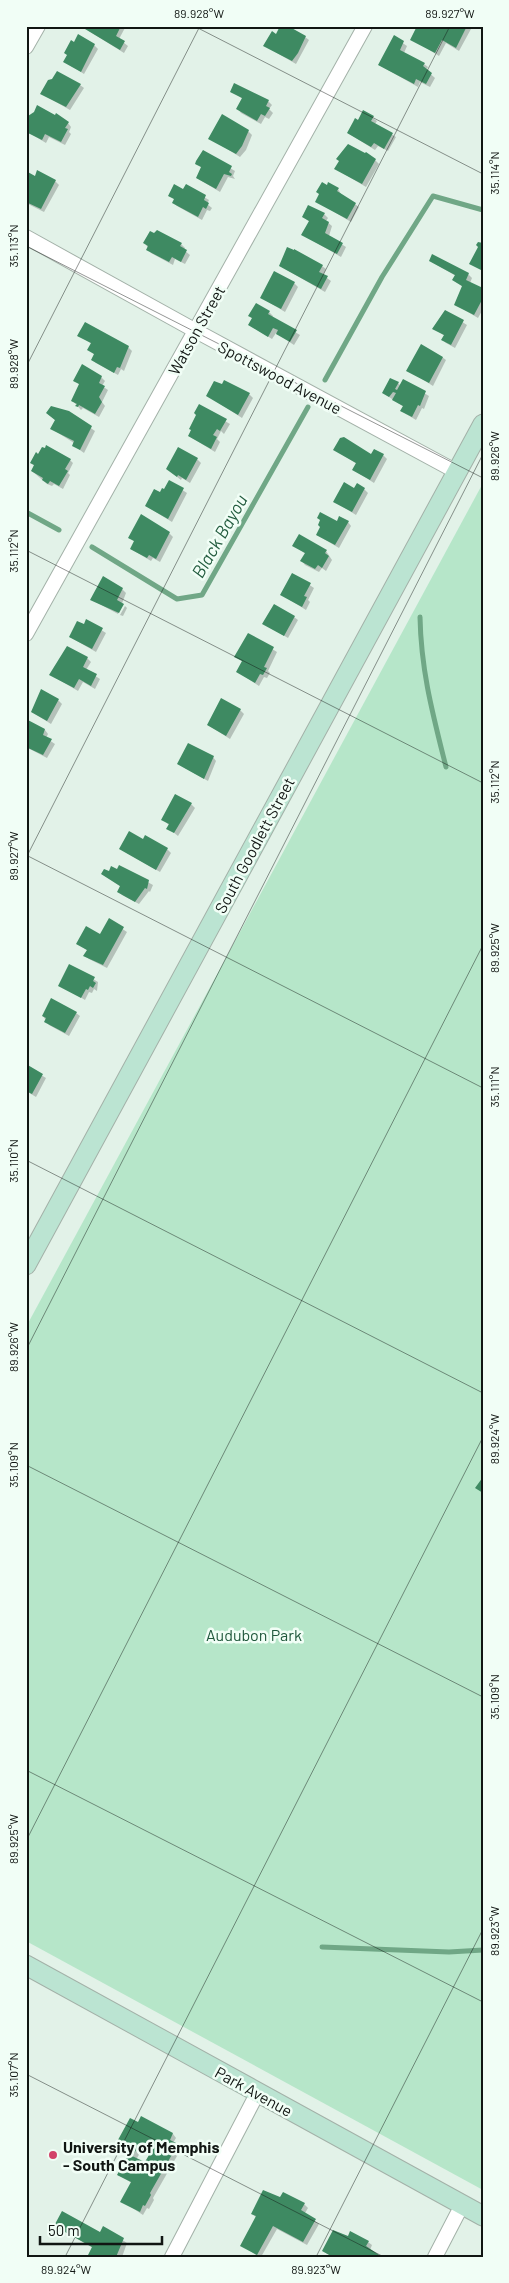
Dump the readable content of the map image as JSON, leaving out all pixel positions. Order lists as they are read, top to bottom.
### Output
{
  "streets": {
    "main road": ["South Goodlett Street", "Park Avenue"],
    "street": ["Watson Street", "Spottswood Avenue"]
  },
  "crossings": [
    ["Watson Street", "Spottswood Avenue"],
    ["Spottswood Avenue", "South Goodlett Street"]
  ],
  "water": ["Black Bayou"],
  "parks": ["Audubon Park"],
  "places": ["University of Memphis - South Campus"],
  "scale_bar": "50 m",
  "coordinates": [
    "89.928°W",
    "89.927°W",
    "35.114°N",
    "35.113°N",
    "89.926°W",
    "35.112°N",
    "89.925°W",
    "35.111°N",
    "35.110°N",
    "89.924°W",
    "35.109°N",
    "89.923°W",
    "35.107°N"
  ]
}
